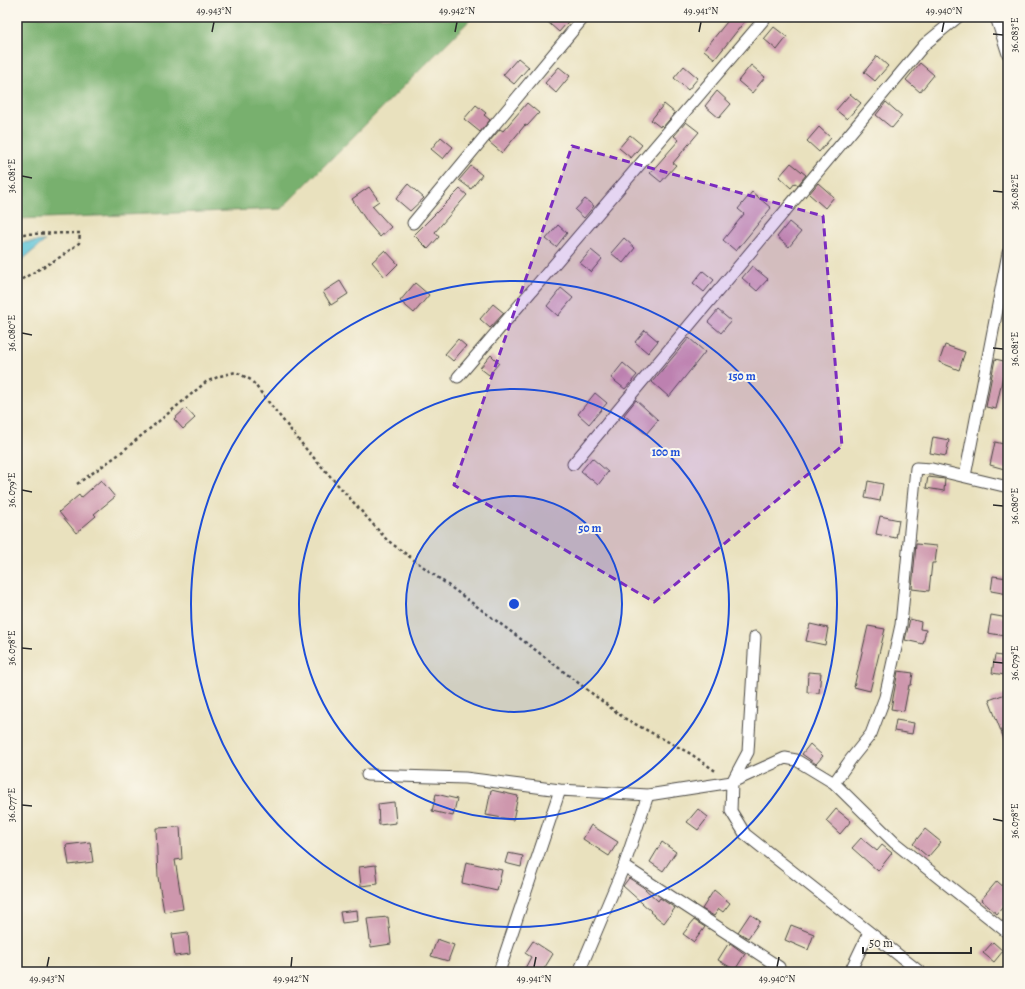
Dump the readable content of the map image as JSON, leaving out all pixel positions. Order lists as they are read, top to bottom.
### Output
{
  "scale_bar": "50 m",
  "coordinates": [
    "49.943°N",
    "49.942°N",
    "49.941°N",
    "49.940°N",
    "36.083°E",
    "36.081°E",
    "36.082°E",
    "36.080°E",
    "36.079°E",
    "36.078°E",
    "36.077°E"
  ],
  "rings": ["150 m", "100 m", "50 m"]
}
